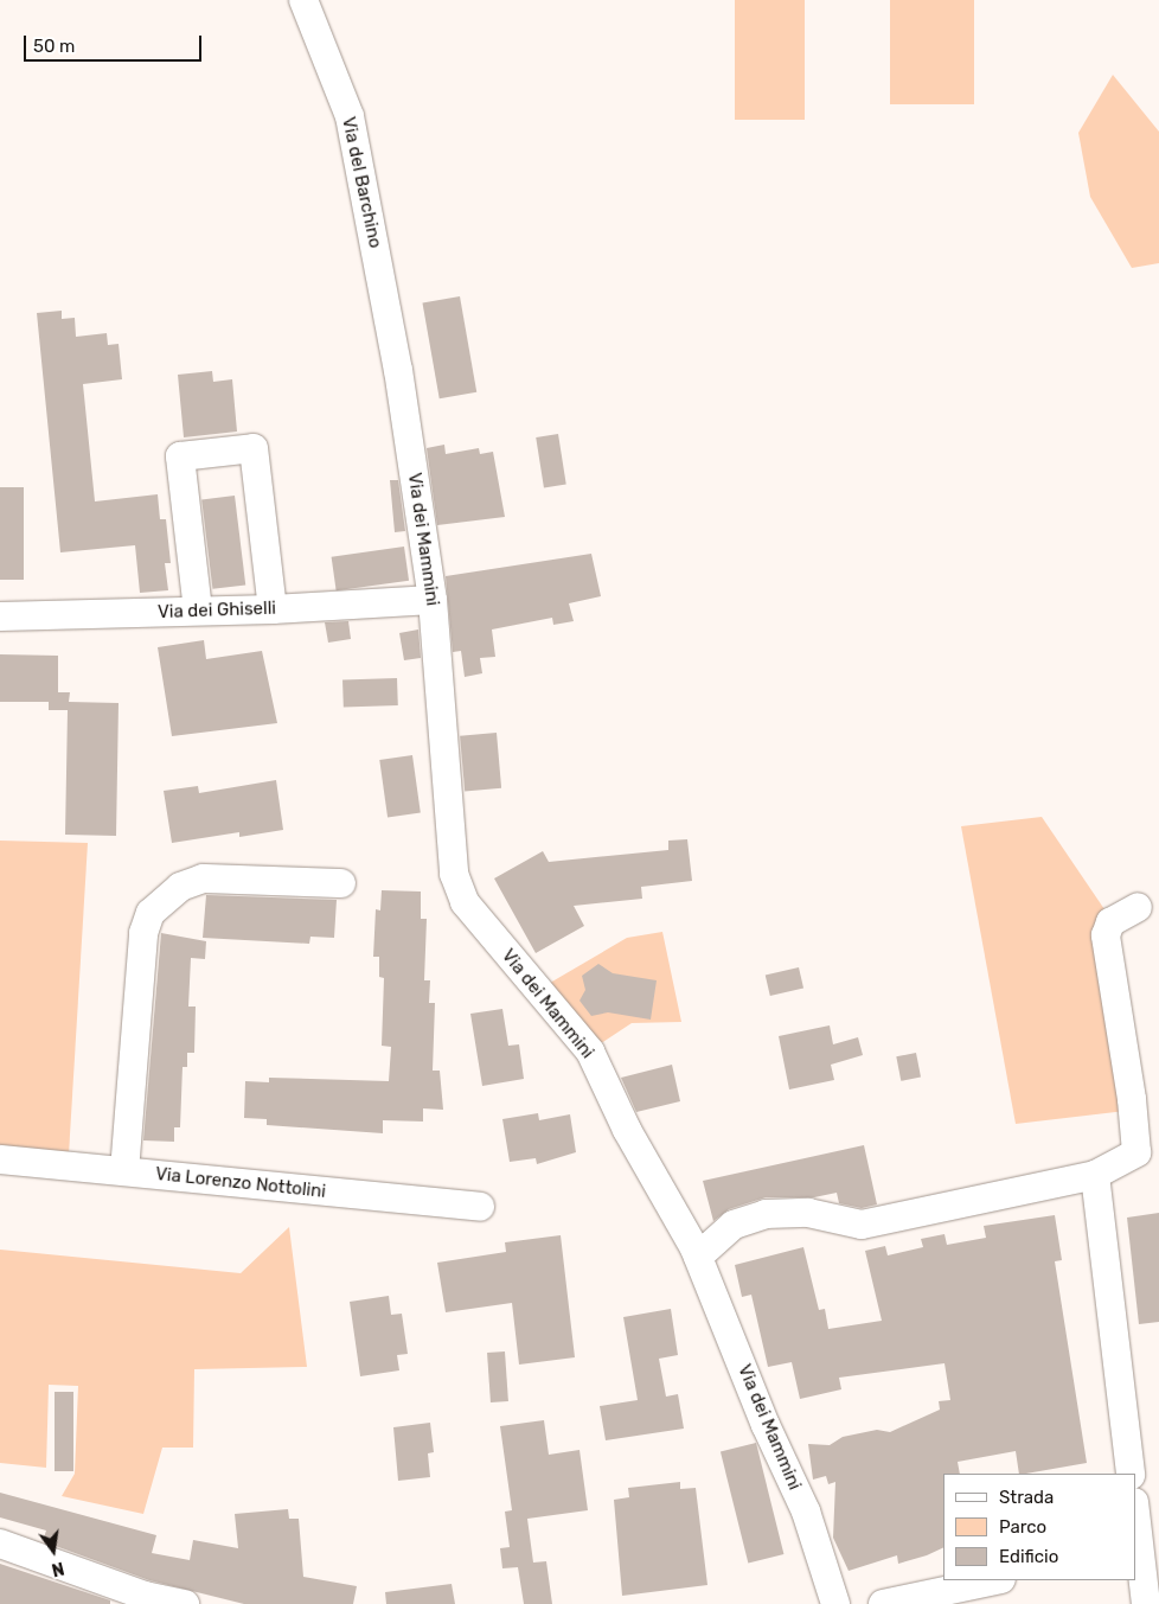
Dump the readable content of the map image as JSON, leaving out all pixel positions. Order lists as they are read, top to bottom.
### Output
{
  "streets": {
    "street": [
      "Via del Barchino",
      "Via dei Mammini",
      "Via dei Ghiselli",
      "Via Lorenzo Nottolini"
    ]
  },
  "crossings": [
    ["Via del Barchino", "Via dei Mammini"],
    ["Via dei Mammini", "Via dei Ghiselli"]
  ],
  "legend": ["Strada", "Parco", "Edificio"],
  "scale_bar": "50 m",
  "north": "bottom"
}
